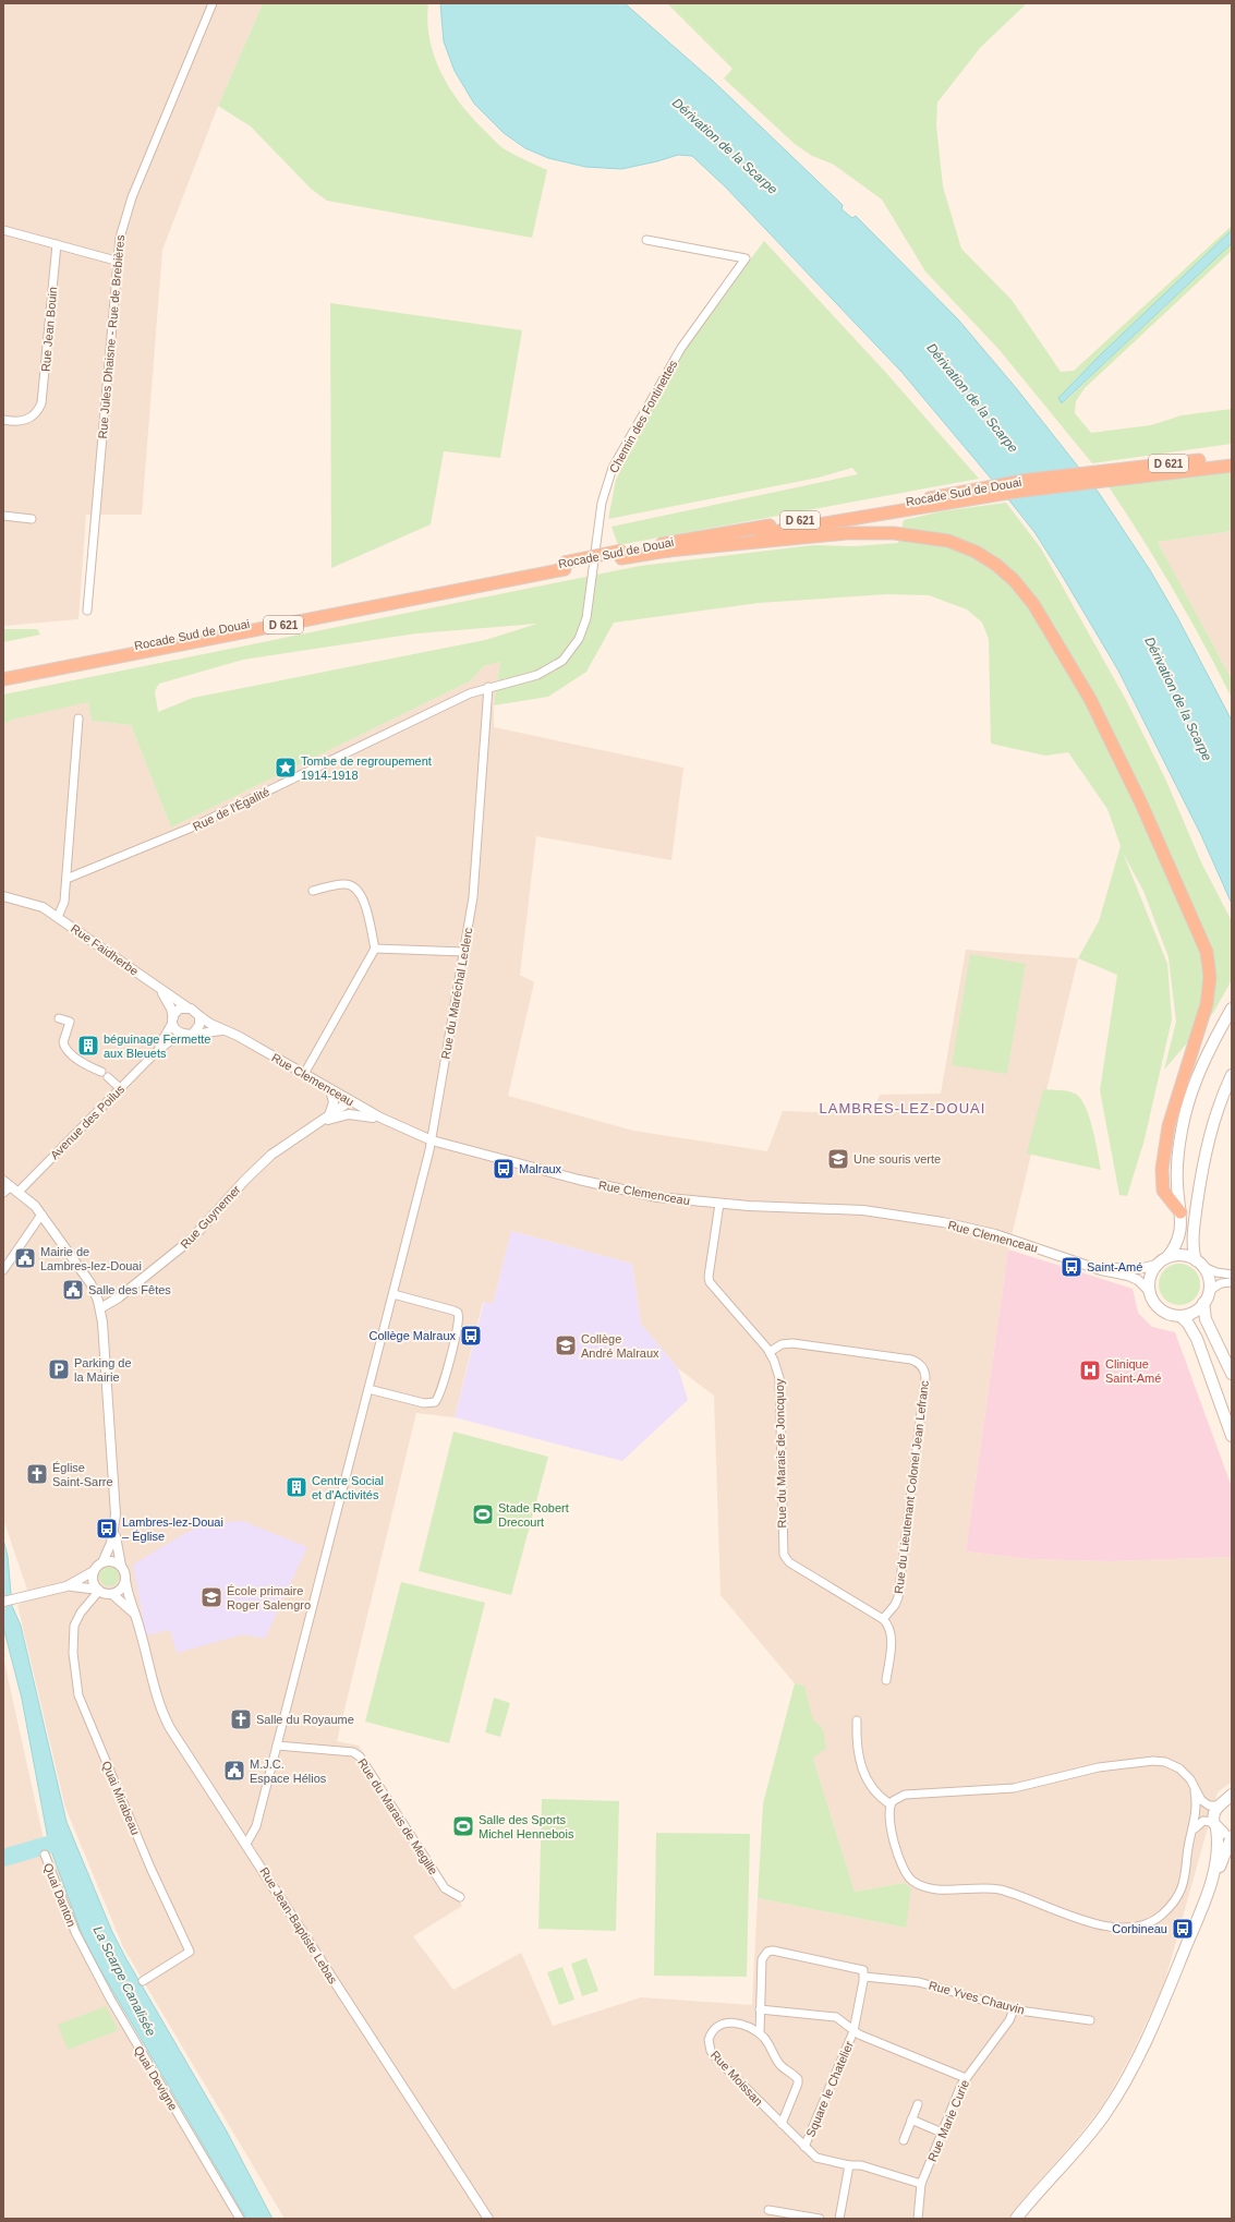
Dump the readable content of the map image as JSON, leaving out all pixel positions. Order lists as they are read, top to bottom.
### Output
{
  "streets": {
    "highway": ["D 621", "Rocade Sud de Douai"],
    "street": [
      "Rue Jean Bouin",
      "Rue Jules Dhaisne - Rue de Brebières",
      "Chemin des Fontinettes",
      "Rue de l'Égalité",
      "Rue Faidherbe",
      "Rue du Maréchal Leclerc",
      "Rue Clemenceau",
      "Avenue des Poilus",
      "Rue Guynemer",
      "Rue du Marais de Joncquoy",
      "Rue du Lieutenant Colonel Jean Lefranc",
      "Quai Mirabeau",
      "Rue du Marais de Megille",
      "Quai Danton",
      "Rue Jean-Baptiste Lebas",
      "Rue Yves Chauvin",
      "Quai Devigne",
      "Rue Moissan",
      "Square le Chatelier",
      "Rue Marie Curie"
    ]
  },
  "crossings": [
    ["Chemin des Fontinettes", "Rue de l'Égalité"],
    ["Chemin des Fontinettes", "Rue du Maréchal Leclerc"],
    ["Rue de l'Égalité", "Rue du Maréchal Leclerc"],
    ["Rue Faidherbe", "Rue Clemenceau"],
    ["Rue Faidherbe", "Avenue des Poilus"],
    ["Rue du Maréchal Leclerc", "Rue Clemenceau"],
    ["Rue du Maréchal Leclerc", "Rue du Marais de Megille"],
    ["Rue du Maréchal Leclerc", "Rue Jean-Baptiste Lebas"],
    ["Rue Clemenceau", "Avenue des Poilus"],
    ["Rue Clemenceau", "Rue Guynemer"],
    ["Rue Clemenceau", "Rue du Marais de Joncquoy"],
    ["Rue du Marais de Joncquoy", "Rue du Lieutenant Colonel Jean Lefranc"],
    ["Quai Mirabeau", "Rue Jean-Baptiste Lebas"],
    ["Quai Danton", "Quai Devigne"],
    ["Rue Yves Chauvin", "Square le Chatelier"],
    ["Rue Yves Chauvin", "Rue Marie Curie"],
    ["Rue Moissan", "Square le Chatelier"],
    ["Rue Moissan", "Rue Marie Curie"]
  ],
  "districts": ["LAMBRES-LEZ-DOUAI"],
  "water": ["Dérivation de la Scarpe", "La Scarpe Canalisée"],
  "places": {
    "place": ["Tombe de regroupement 1914-1918"],
    "building": ["béguinage Fermette aux Bleuets", "Centre Social et d'Activités"],
    "school or university": ["Une souris verte", "Collège André Malraux", "École primaire Roger Salengro"],
    "bus stop": [
      "Malraux",
      "Saint-Amé",
      "Collège Malraux",
      "Lambres-lez-Douai – Église",
      "Corbineau"
    ],
    "public building": ["Mairie de Lambres-lez-Douai", "Salle des Fêtes", "M.J.C. Espace Hélios"],
    "parking": ["Parking de la Mairie"],
    "hospital": ["Clinique Saint-Amé"],
    "church": ["Église Saint-Sarre", "Salle du Royaume"],
    "sports": ["Stade Robert Drecourt", "Salle des Sports Michel Hennebois"]
  }
}
